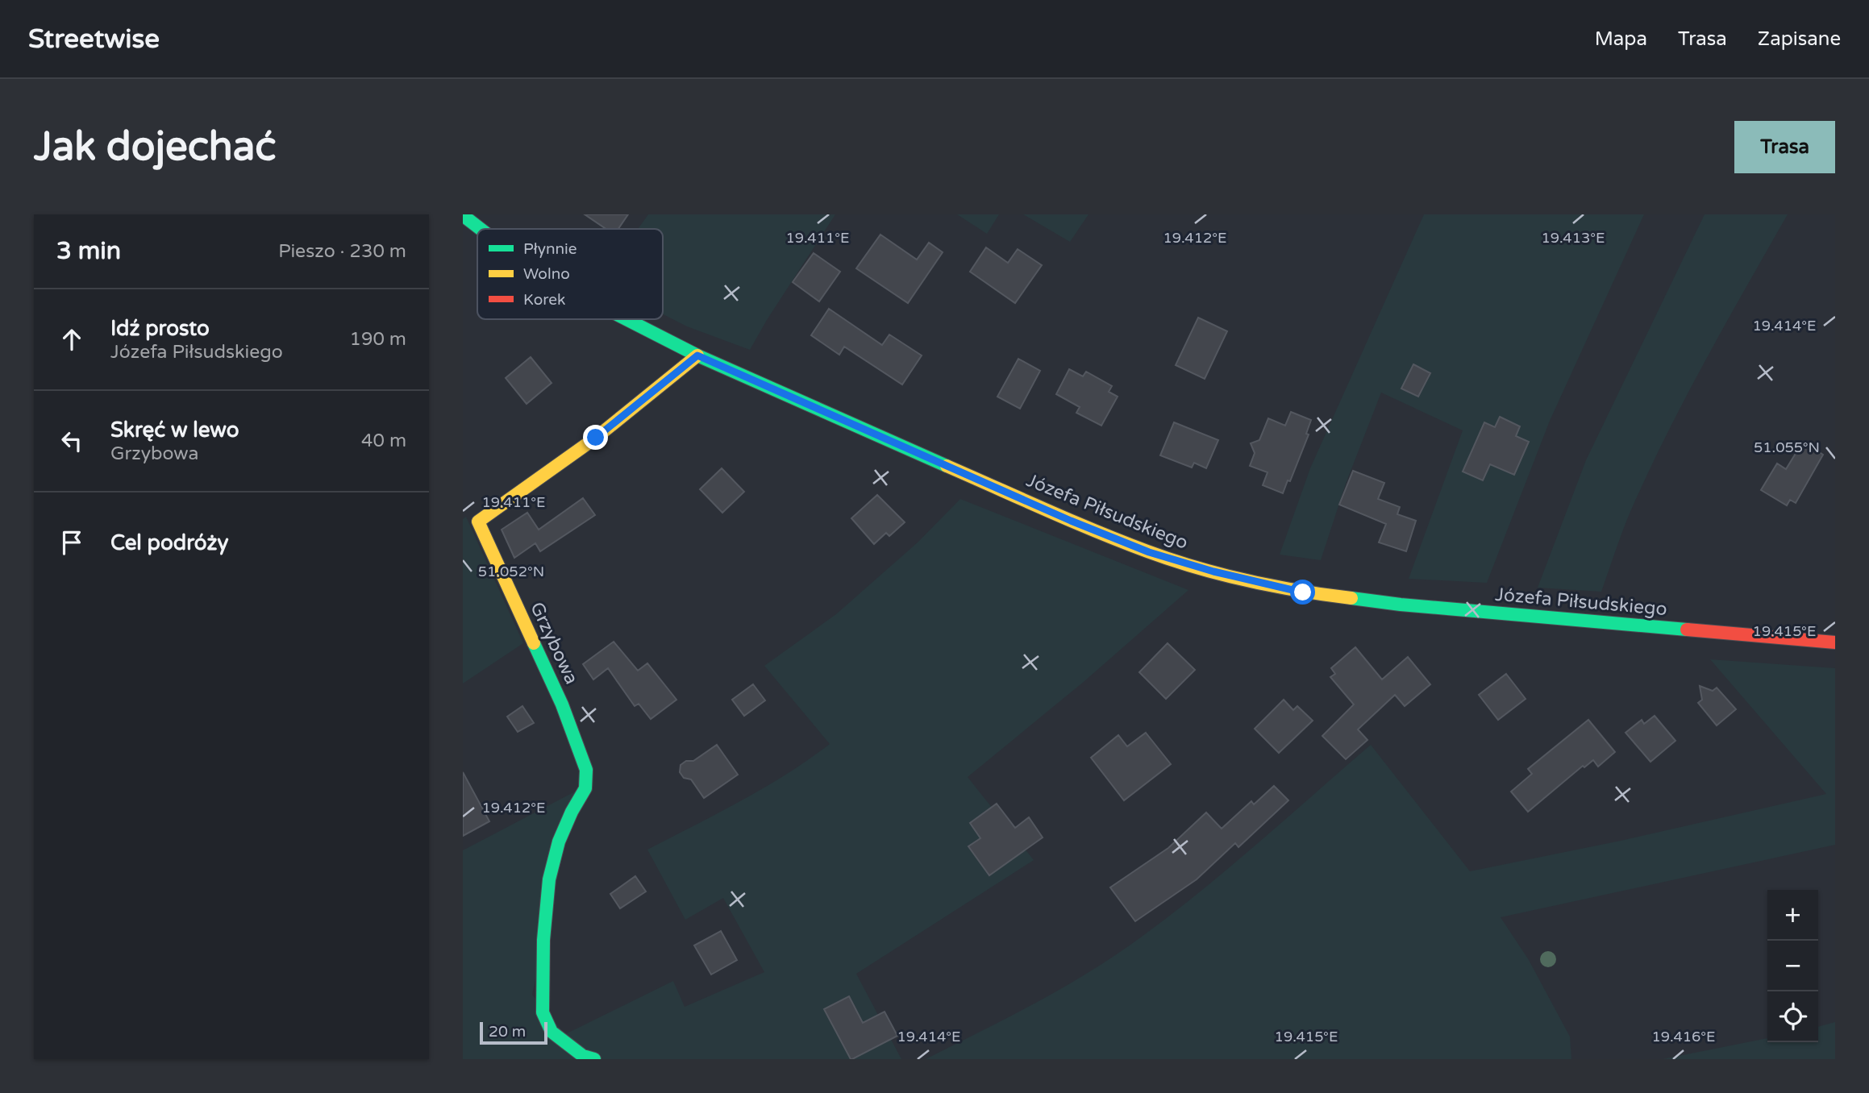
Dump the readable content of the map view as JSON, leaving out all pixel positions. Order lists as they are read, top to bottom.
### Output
{
  "streets": {
    "street": ["Józefa Piłsudskiego", "Grzybowa"]
  },
  "crossings": [
    ["Józefa Piłsudskiego", "Grzybowa"]
  ],
  "legend": ["Płynnie", "Wolno", "Korek"],
  "scale_bar": "20 m",
  "page": {
    "header": "Streetwise",
    "nav": ["Mapa", "Trasa", "Zapisane"],
    "buttons": "Trasa",
    "title": "Jak dojechać",
    "heading": ["3 min", "Pieszo · 230 m"],
    "list": [
      ["Idź prosto", "Józefa Piłsudskiego", "190 m"],
      ["Skręć w lewo", "Grzybowa", "40 m"],
      "Cel podróży"
    ],
    "map_buttons": ["+", "−"],
    "scale": "20 m"
  },
  "coordinates": [
    "19.411°E",
    "19.412°E",
    "19.413°E",
    "19.414°E",
    "51.055°N",
    "51.052°N",
    "19.415°E",
    "19.416°E"
  ]
}
